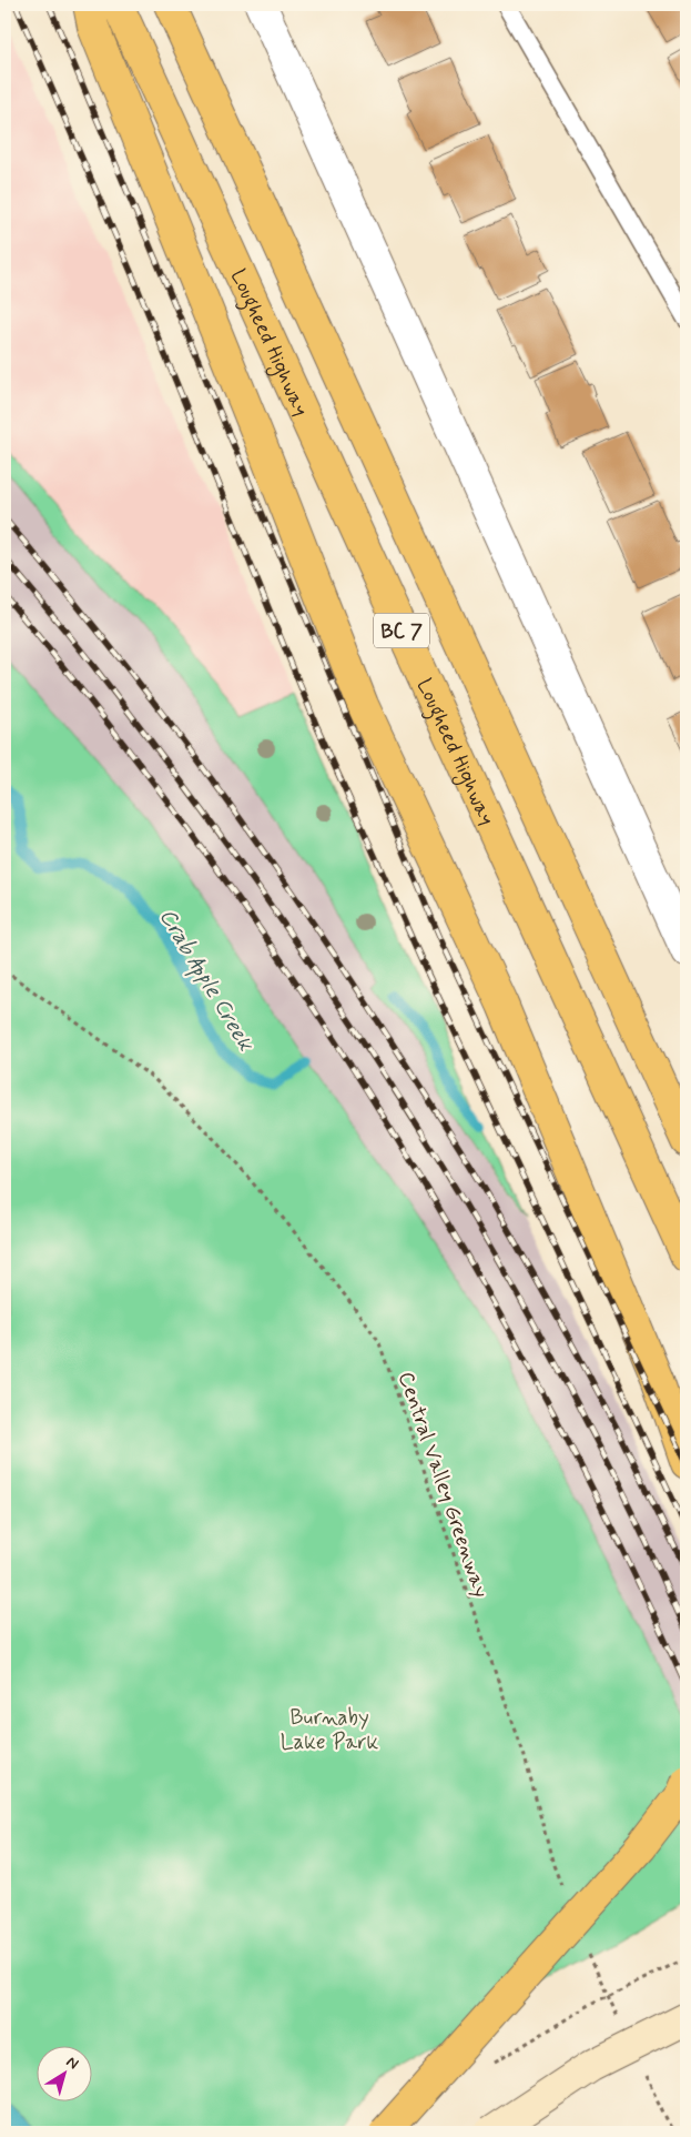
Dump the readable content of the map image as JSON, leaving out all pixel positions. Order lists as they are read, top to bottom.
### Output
{
  "streets": {
    "main road": ["Lougheed Highway", "BC 7"],
    "path": ["Central Valley Greenway"]
  },
  "water": ["Crab Apple Creek"],
  "parks": ["Burnaby Lake Park"],
  "north": "top right"
}
